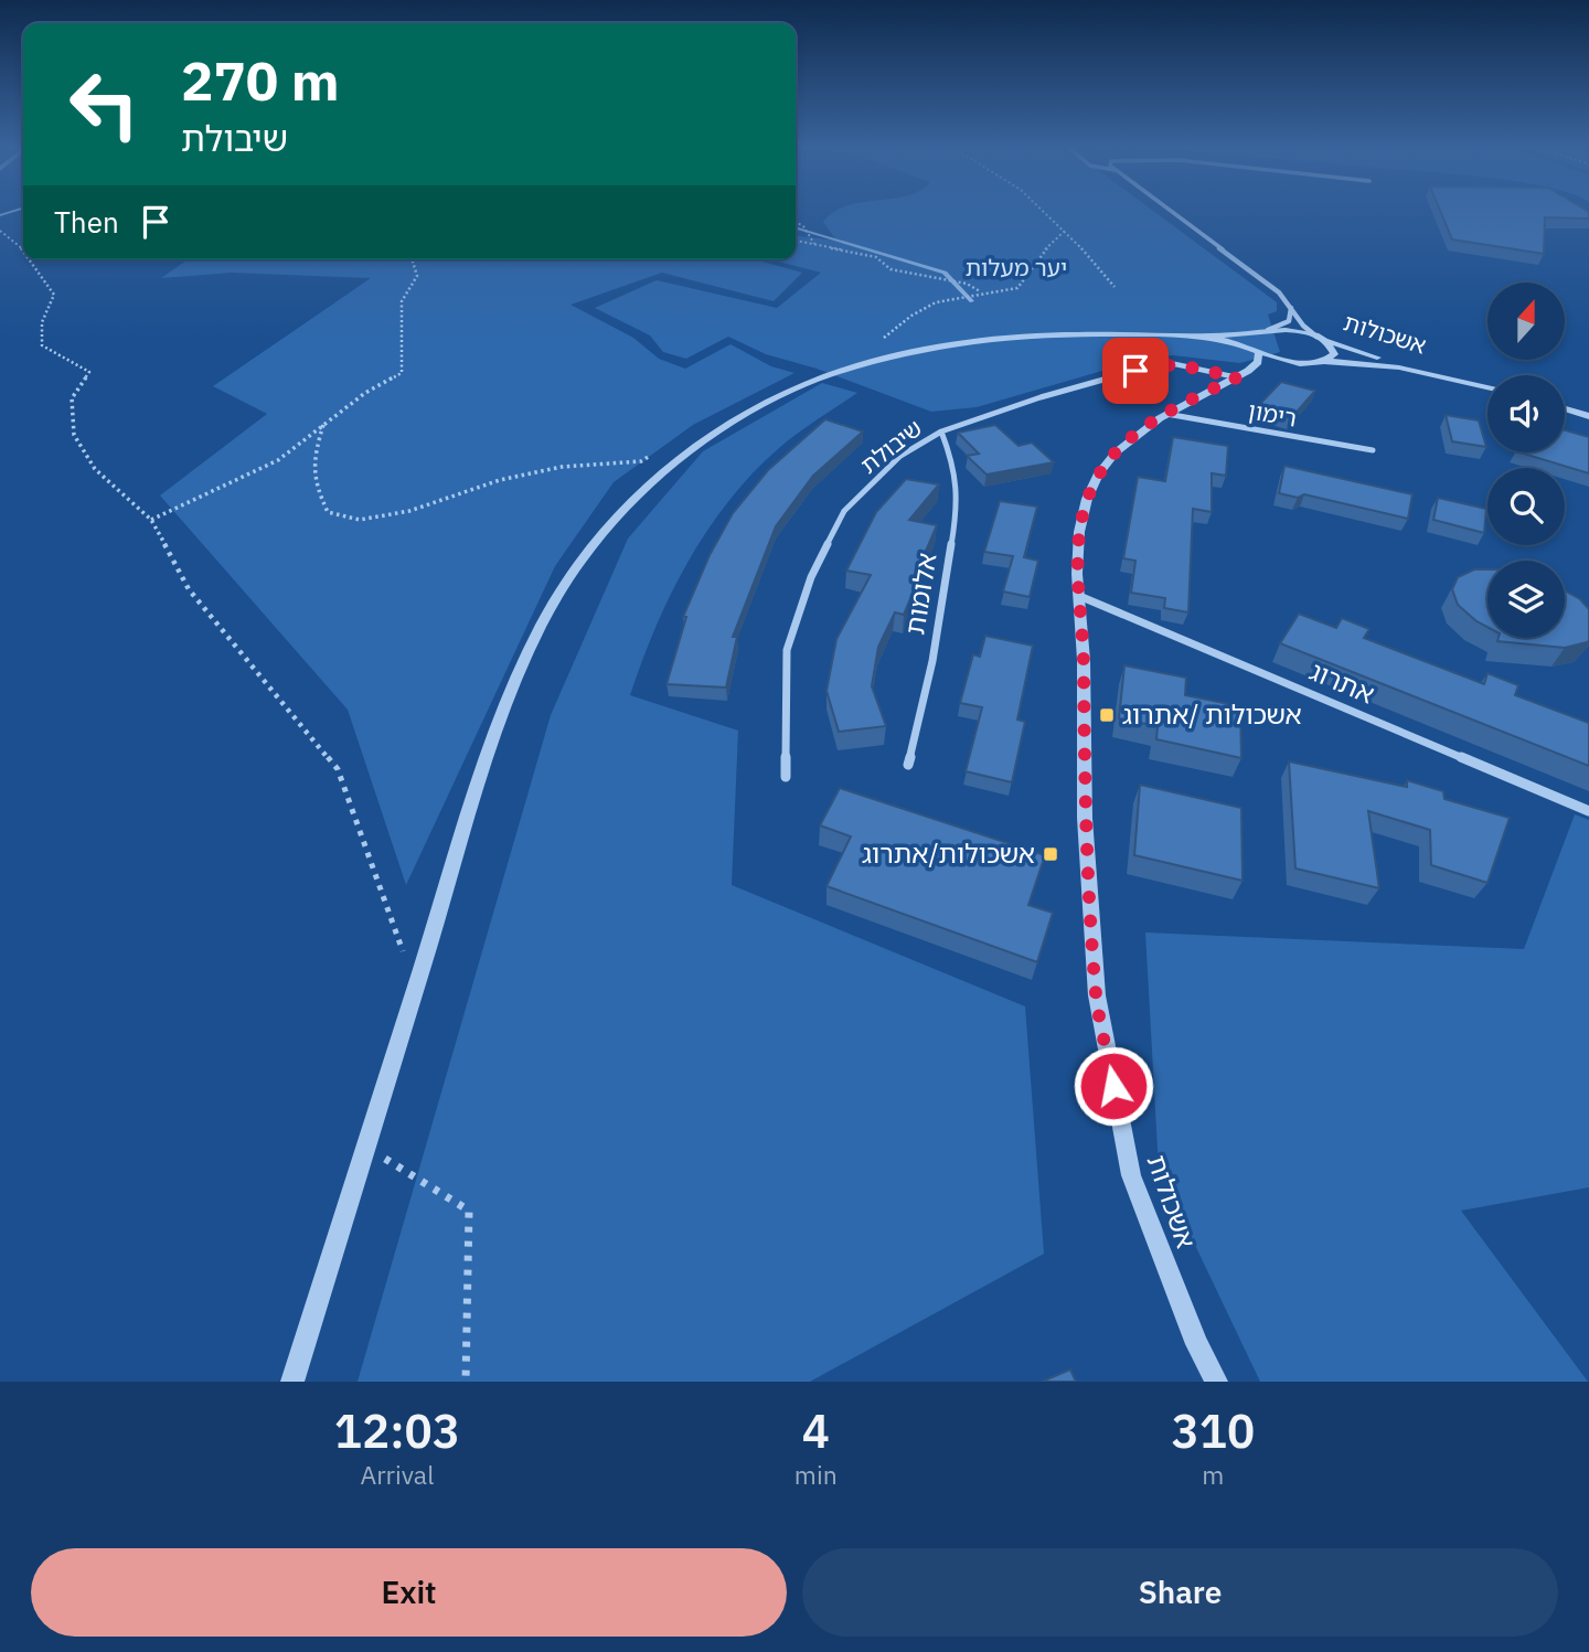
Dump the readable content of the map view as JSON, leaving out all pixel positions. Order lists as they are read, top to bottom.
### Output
{
  "streets": {
    "street": [
      "אשכולות",
      "רימון",
      "שיבולת",
      "אלומות",
      "אתרוג"
    ]
  },
  "crossings": [
    ["אשכולות", "רימון"],
    ["אשכולות", "שיבולת"],
    ["אשכולות", "אתרוג"],
    ["שיבולת", "אלומות"]
  ],
  "parks": ["יער מעלות"],
  "places": {
    "transit": ["אשכולות /אתרוג", "אשכולות/אתרוג"]
  },
  "north": "top",
  "page": {
    "turn": ["270 m", "שיבולת"],
    "then": "Then",
    "eta": [
      "12:03",
      "Arrival",
      "4",
      "min",
      "310",
      "m"
    ],
    "buttons": ["Exit", "Share"]
  }
}
